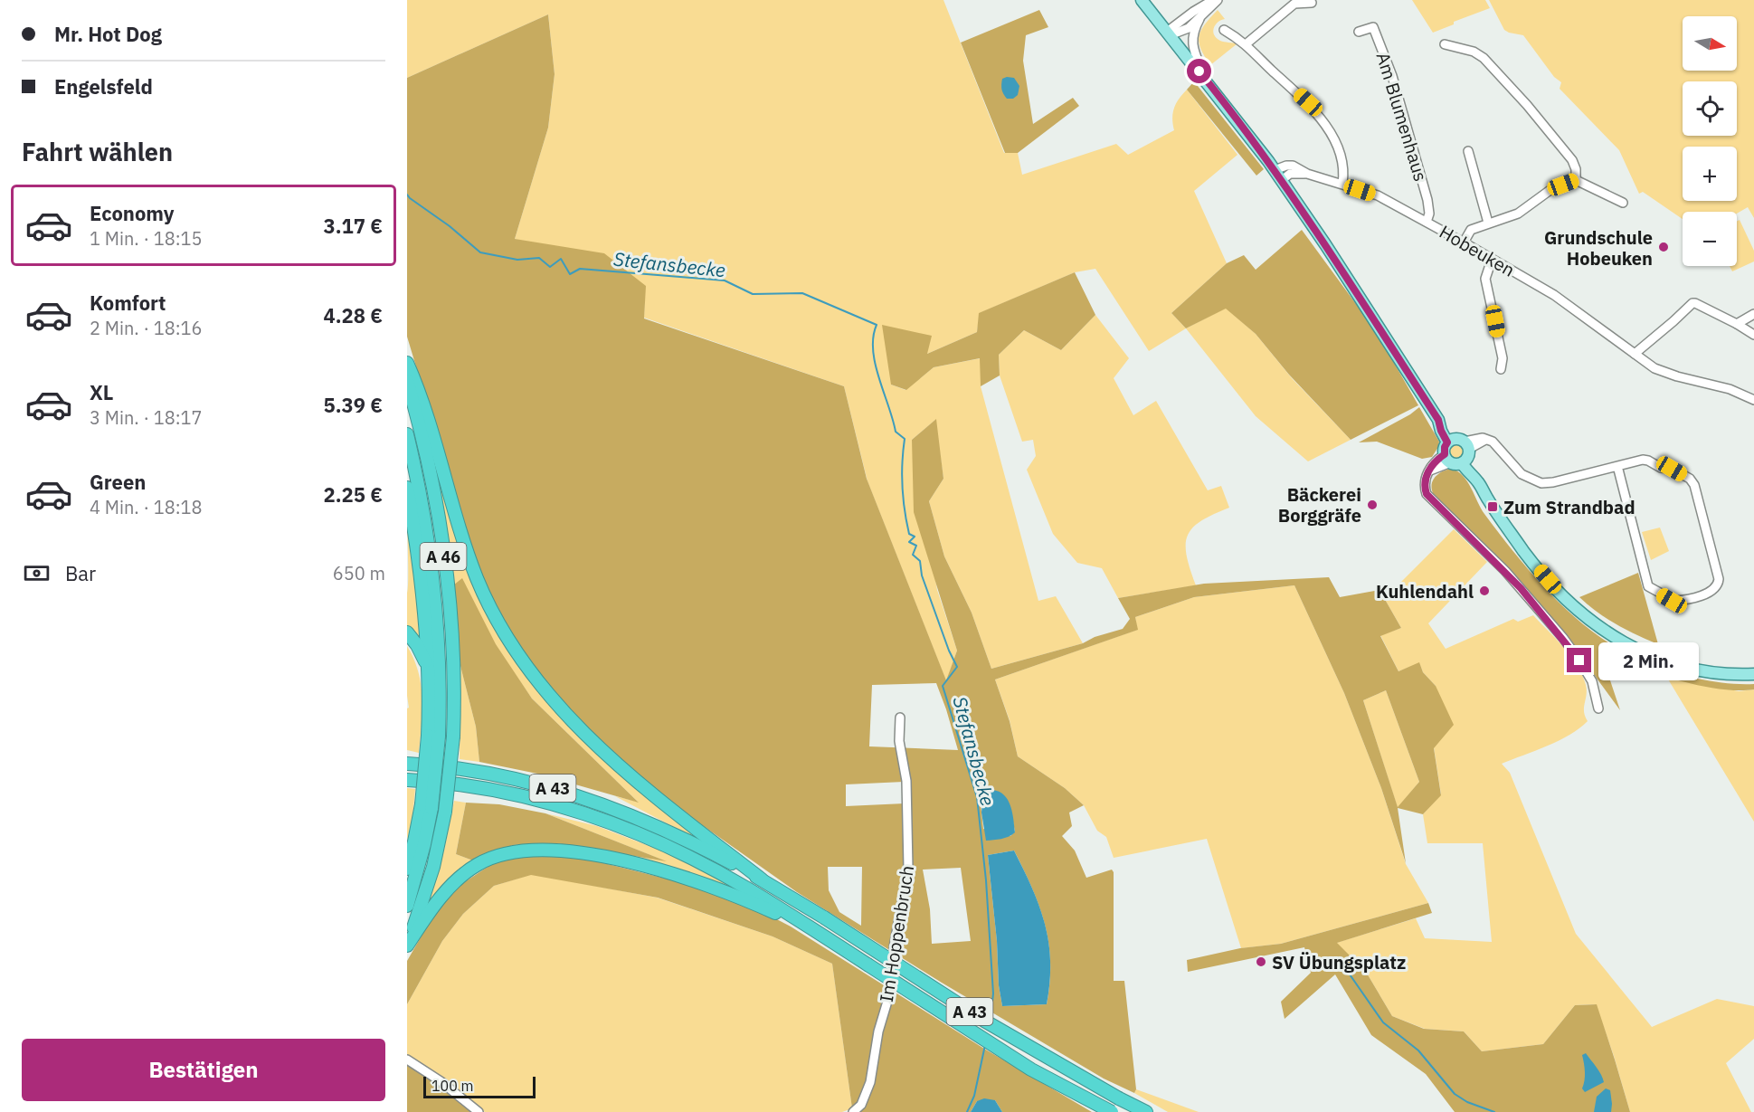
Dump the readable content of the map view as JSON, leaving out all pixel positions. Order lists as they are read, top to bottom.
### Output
{
  "streets": {
    "highway": ["A 46", "A 43"],
    "street": ["Am Blumenhaus", "Hobeuken", "Im Hoppenbruch"]
  },
  "crossings": [
    ["Am Blumenhaus", "Hobeuken"]
  ],
  "water": ["Stefansbecke"],
  "places": {
    "other": [
      "Grundschule Hobeuken",
      "Bäckerei Borggräfe",
      "Kuhlendahl",
      "SV Übungsplatz"
    ],
    "transit": ["Zum Strandbad"]
  },
  "scale_bar": "100 m",
  "north": "right",
  "page": {
    "banner": ["Mr. Hot Dog", "Engelsfeld"],
    "map_buttons": ["+", "−"],
    "heading": "Fahrt wählen",
    "list": [
      {
        "name": "Economy",
        "note": "1 Min. · 18:15",
        "value": "3.17 €"
      },
      {
        "name": "Komfort",
        "note": "2 Min. · 18:16",
        "value": "4.28 €"
      },
      {
        "name": "XL",
        "note": "3 Min. · 18:17",
        "value": "5.39 €"
      },
      {
        "name": "Green",
        "note": "4 Min. · 18:18",
        "value": "2.25 €"
      }
    ],
    "pay": ["Bar", "650 m"],
    "bubble": "2 Min.",
    "buttons": "Bestätigen",
    "scale": "100 m"
  }
}
